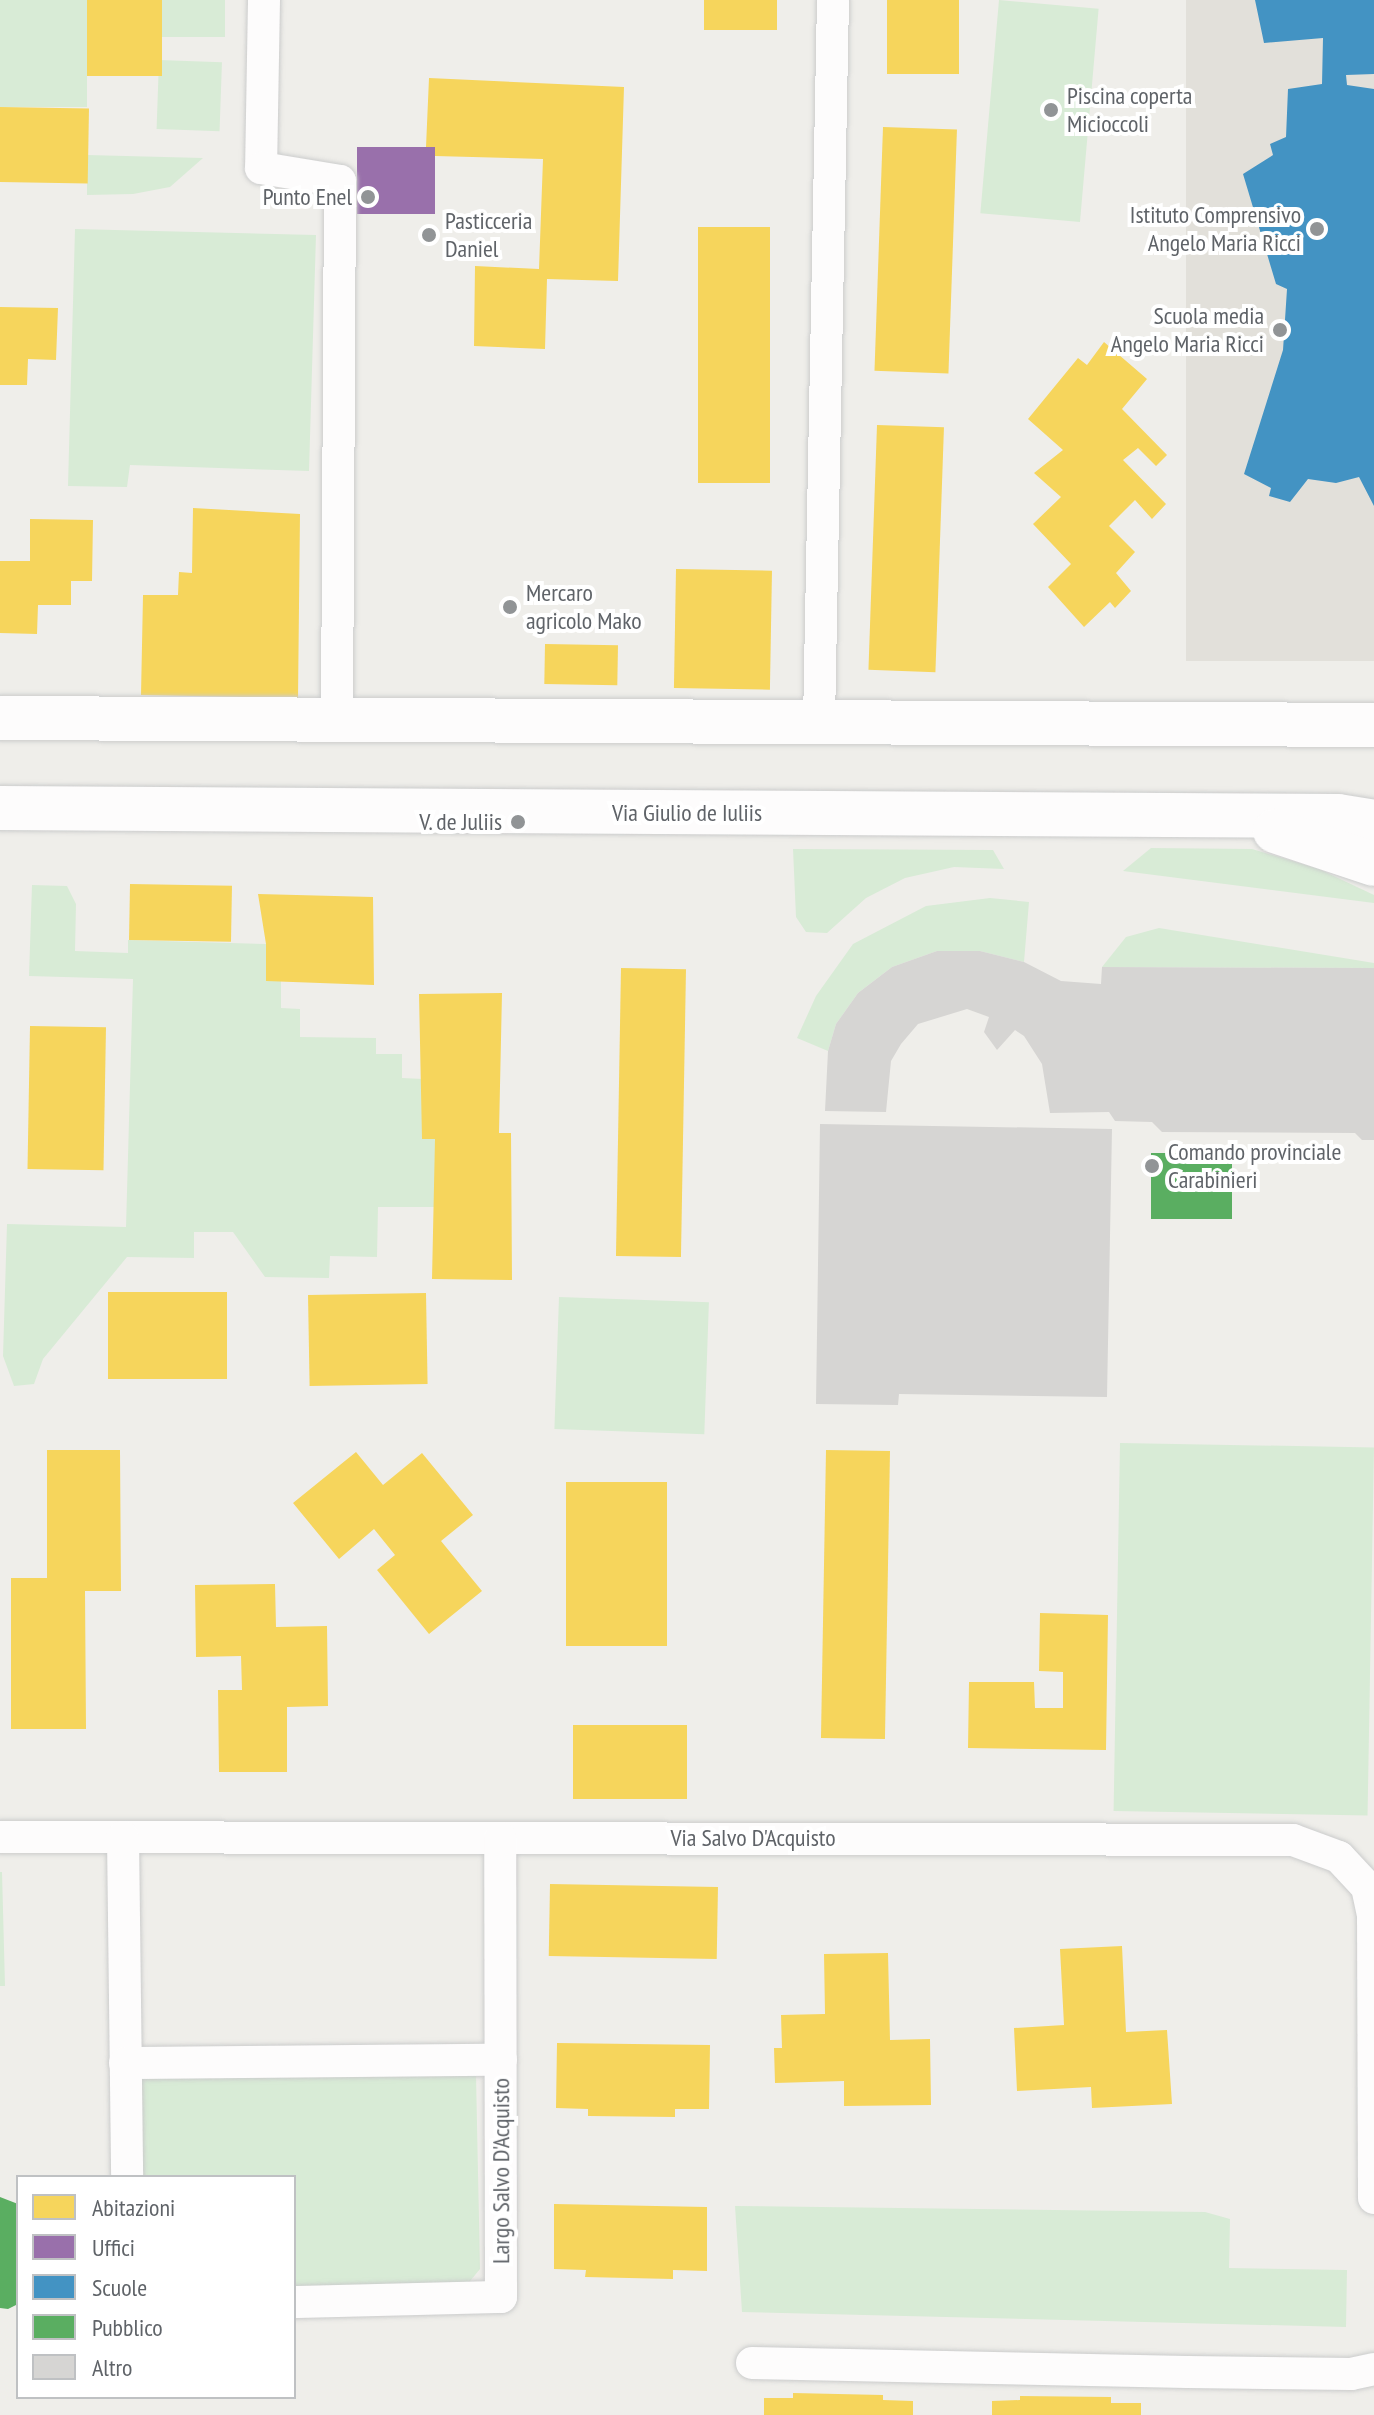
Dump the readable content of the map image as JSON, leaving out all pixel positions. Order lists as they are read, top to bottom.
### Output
{
  "streets": {
    "main road": ["Via Giulio de Iuliis"],
    "street": ["Via Salvo D'Acquisto", "Largo Salvo D'Acquisto"]
  },
  "crossings": [
    ["Via Salvo D'Acquisto", "Largo Salvo D'Acquisto"]
  ],
  "places": [
    "Piscina coperta Micioccoli",
    "Punto Enel",
    "Istituto Comprensivo Angelo Maria Ricci",
    "Pasticceria Daniel",
    "Scuola media Angelo Maria Ricci",
    "Mercaro agricolo Mako",
    "V. de Juliis",
    "Comando provinciale Carabinieri"
  ],
  "legend": [
    "Abitazioni",
    "Uffici",
    "Scuole",
    "Pubblico",
    "Altro"
  ]
}
